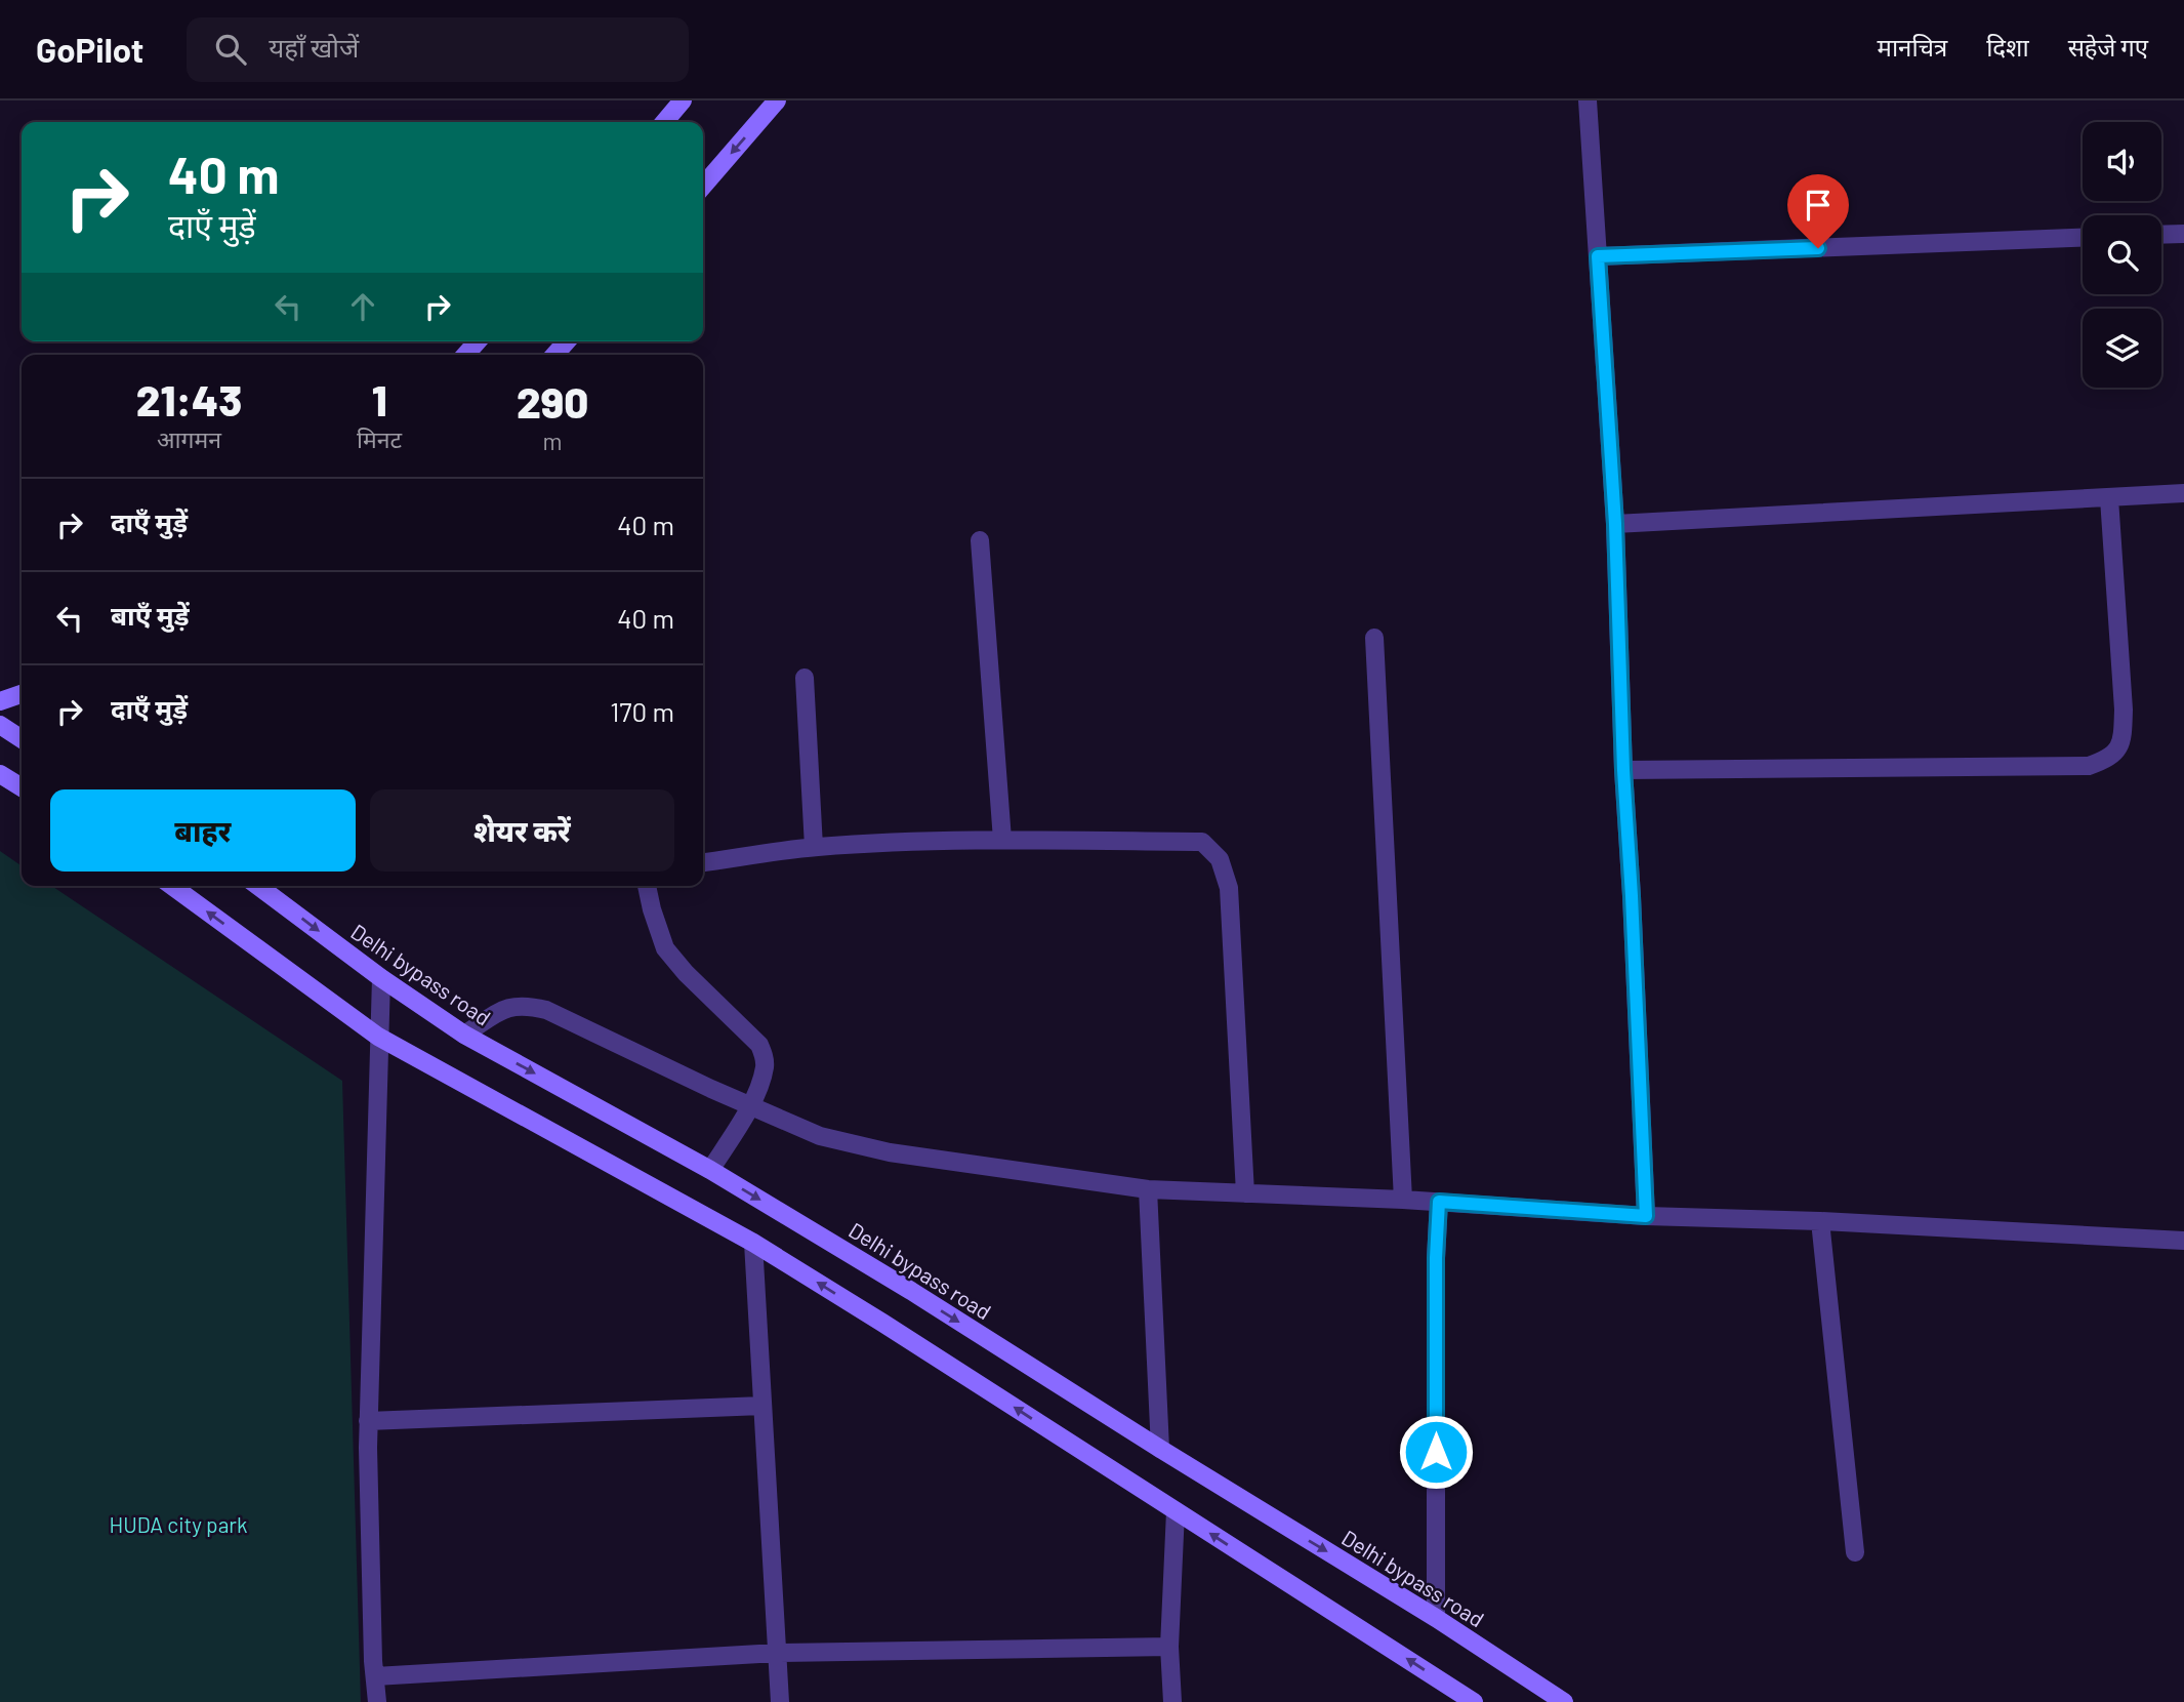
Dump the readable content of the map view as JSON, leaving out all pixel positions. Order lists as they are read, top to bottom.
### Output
{
  "streets": {
    "main road": ["Delhi bypass road"]
  },
  "parks": ["HUDA city park"],
  "page": {
    "header": "GoPilot",
    "search": "यहाँ खोजें",
    "nav": ["मानचित्र", "दिशा", "सहेजे गए"],
    "turn": ["40 m", "दाएँ मुड़ें"],
    "eta": [
      "21:43",
      "आगमन",
      "1",
      "मिनट",
      "290",
      "m"
    ],
    "list": [
      {
        "name": "दाएँ मुड़ें",
        "value": "40 m"
      },
      {
        "name": "बाएँ मुड़ें",
        "value": "40 m"
      },
      {
        "name": "दाएँ मुड़ें",
        "value": "170 m"
      }
    ],
    "buttons": ["बाहर", "शेयर करें"]
  }
}
